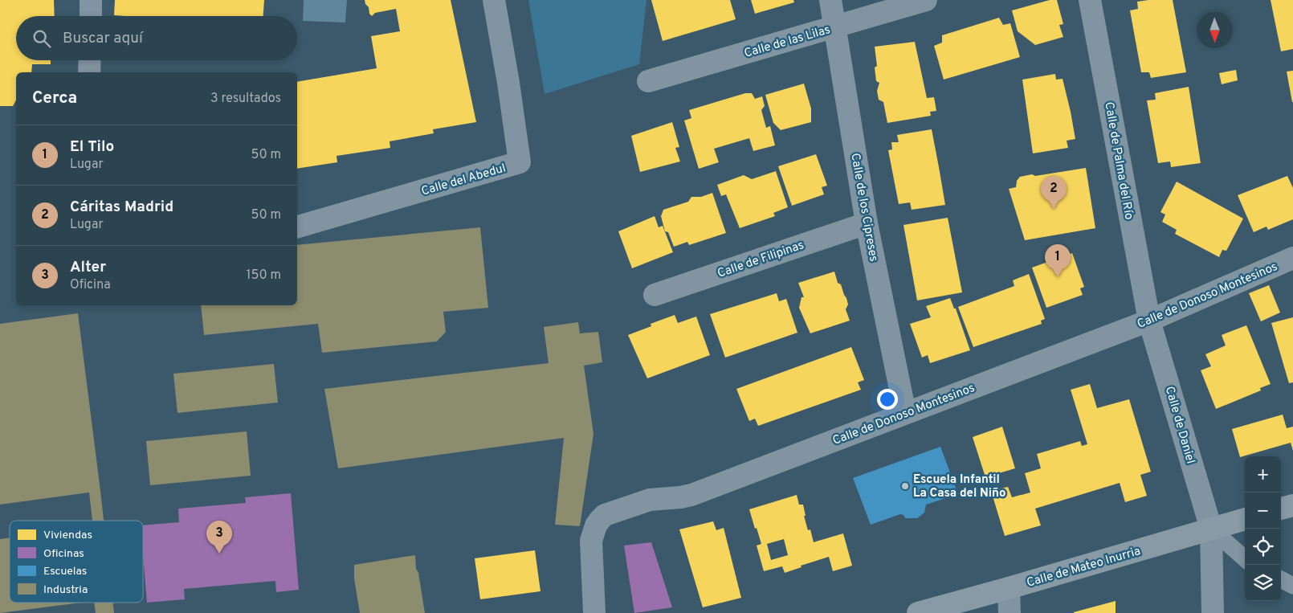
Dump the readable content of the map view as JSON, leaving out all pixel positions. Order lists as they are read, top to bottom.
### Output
{
  "streets": {
    "main road": ["Calle de Mateo Inurria"],
    "street": [
      "Calle de las Lilas",
      "Calle de Palma del Río",
      "Calle del Abedul",
      "Calle de los Cipreses",
      "Calle de Filipinas",
      "Calle de Donoso Montesinos",
      "Calle de Daniel"
    ]
  },
  "crossings": [
    ["Calle de las Lilas", "Calle de los Cipreses"],
    ["Calle de Palma del Río", "Calle de Donoso Montesinos"],
    ["Calle de Palma del Río", "Calle de Daniel"],
    ["Calle de los Cipreses", "Calle de Filipinas"],
    ["Calle de los Cipreses", "Calle de Donoso Montesinos"],
    ["Calle de Donoso Montesinos", "Calle de Daniel"],
    ["Calle de Daniel", "Calle de Mateo Inurria"]
  ],
  "places": ["Escuela Infantil La Casa del Niño"],
  "legend": [
    "Viviendas",
    "Oficinas",
    "Escuelas",
    "Industria"
  ],
  "north": "bottom",
  "page": {
    "search": "Buscar aquí",
    "heading": ["Cerca", "3 resultados"],
    "list": [
      {
        "mark": "1",
        "name": "El Tilo",
        "note": "Lugar",
        "value": "50 m"
      },
      {
        "mark": "2",
        "name": "Cáritas Madrid",
        "note": "Lugar",
        "value": "50 m"
      },
      {
        "mark": "3",
        "name": "Alter",
        "note": "Oficina",
        "value": "150 m"
      }
    ],
    "pins": ["2", "1", "3"],
    "map_buttons": ["+", "−"]
  }
}
